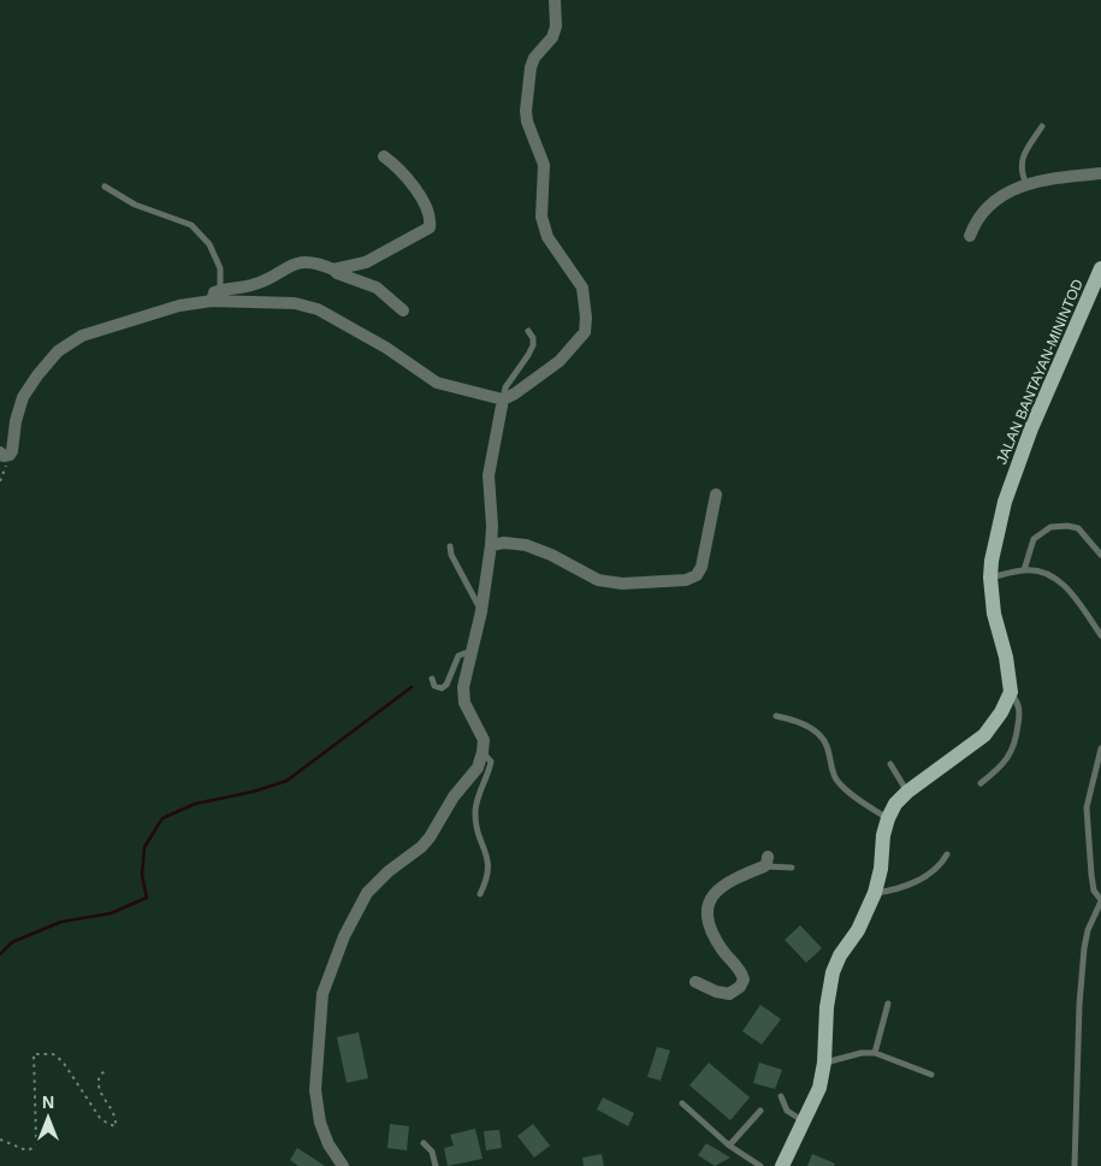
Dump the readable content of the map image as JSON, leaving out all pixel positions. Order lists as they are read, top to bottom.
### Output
{
  "streets": {
    "main road": ["JALAN BANTAYAN-MININTOD"]
  },
  "north": "top"
}
